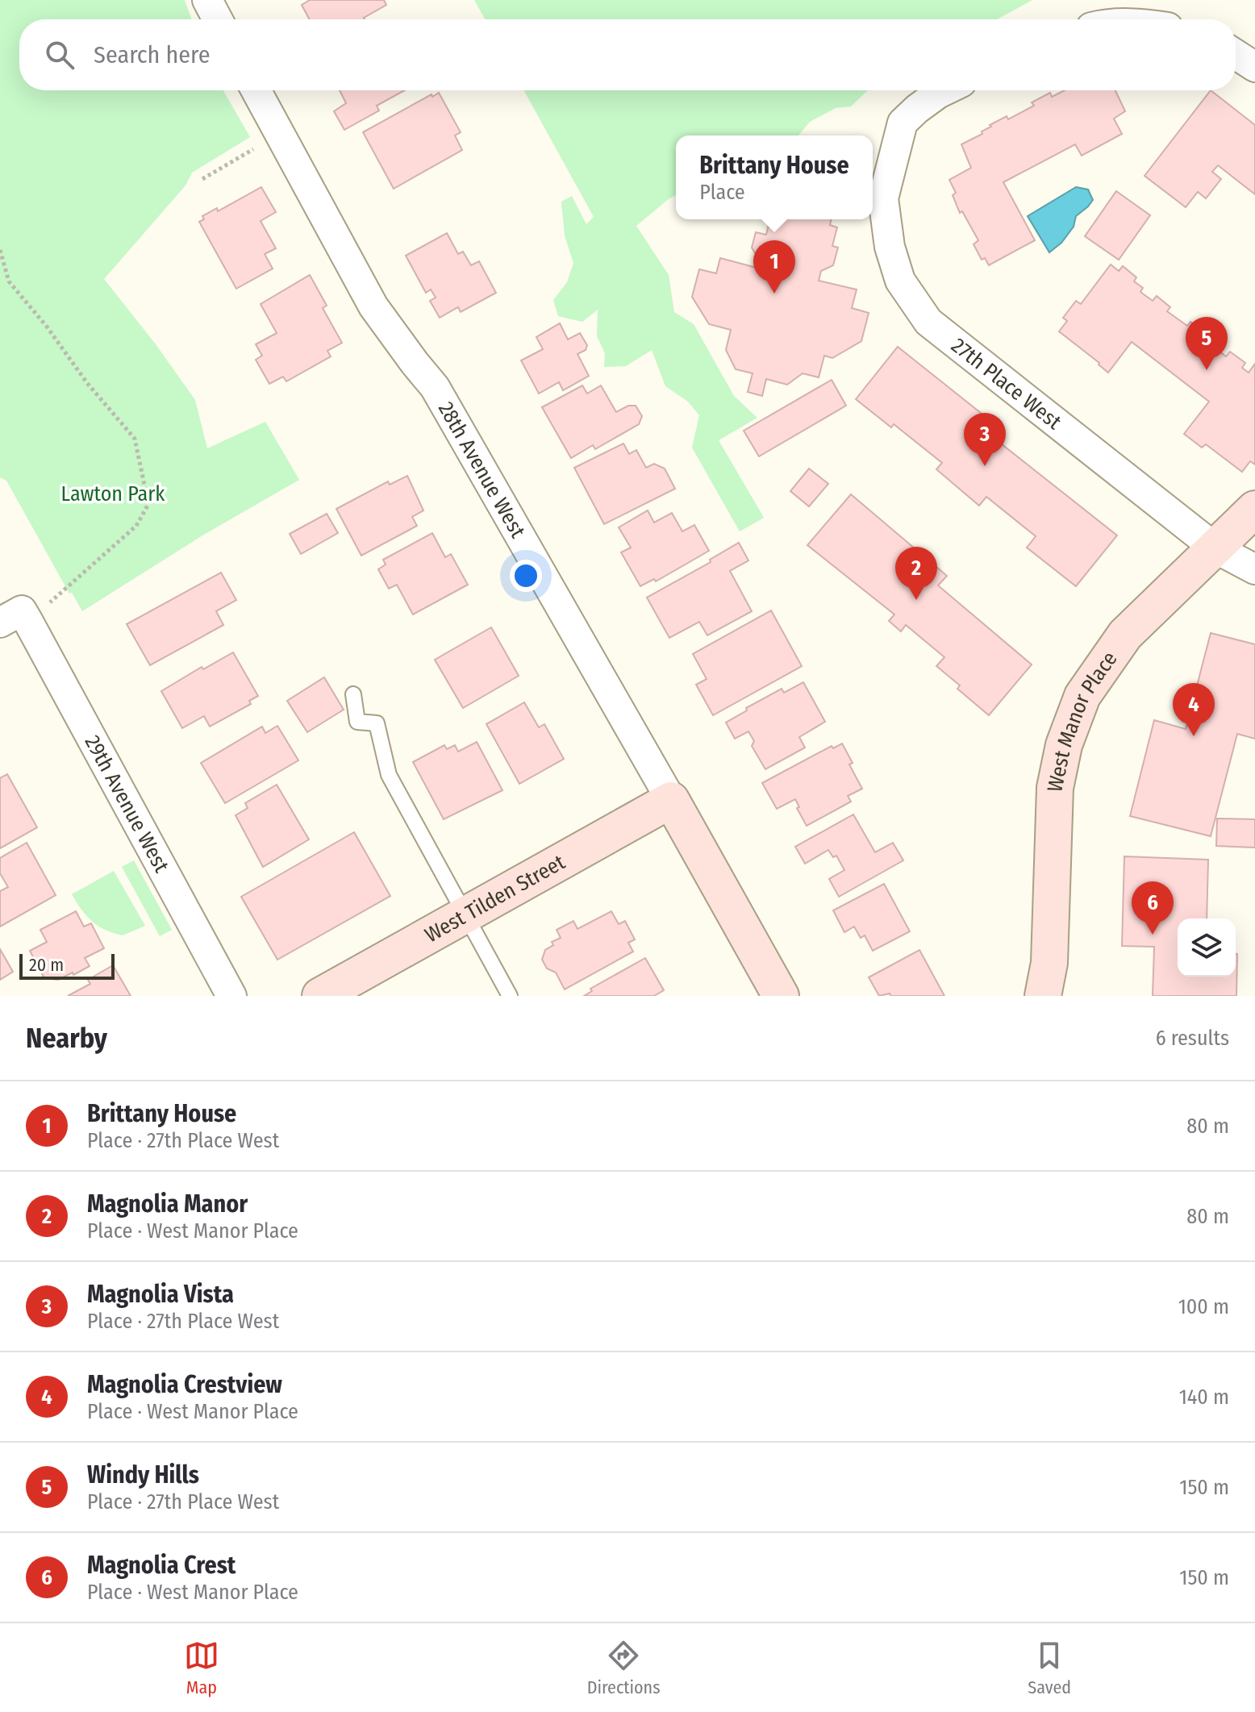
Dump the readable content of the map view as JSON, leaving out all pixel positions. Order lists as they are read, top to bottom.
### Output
{
  "streets": {
    "street": [
      "27th Place West",
      "28th Avenue West",
      "West Manor Place",
      "29th Avenue West",
      "West Tilden Street"
    ]
  },
  "crossings": [
    ["27th Place West", "West Manor Place"],
    ["28th Avenue West", "West Tilden Street"]
  ],
  "parks": ["Lawton Park"],
  "scale_bar": "20 m",
  "page": {
    "search": "Search here",
    "popup": ["Brittany House", "Place"],
    "pins": [
      "1",
      "5",
      "3",
      "2",
      "4",
      "6"
    ],
    "scale": "20 m",
    "heading": ["Nearby", "6 results"],
    "list": [
      {
        "mark": "1",
        "name": "Brittany House",
        "note": "Place · 27th Place West",
        "value": "80 m"
      },
      {
        "mark": "2",
        "name": "Magnolia Manor",
        "note": "Place · West Manor Place",
        "value": "80 m"
      },
      {
        "mark": "3",
        "name": "Magnolia Vista",
        "note": "Place · 27th Place West",
        "value": "100 m"
      },
      {
        "mark": "4",
        "name": "Magnolia Crestview",
        "note": "Place · West Manor Place",
        "value": "140 m"
      },
      {
        "mark": "5",
        "name": "Windy Hills",
        "note": "Place · 27th Place West",
        "value": "150 m"
      },
      {
        "mark": "6",
        "name": "Magnolia Crest",
        "note": "Place · West Manor Place",
        "value": "150 m"
      }
    ],
    "nav": ["Map", "Directions", "Saved"]
  }
}
